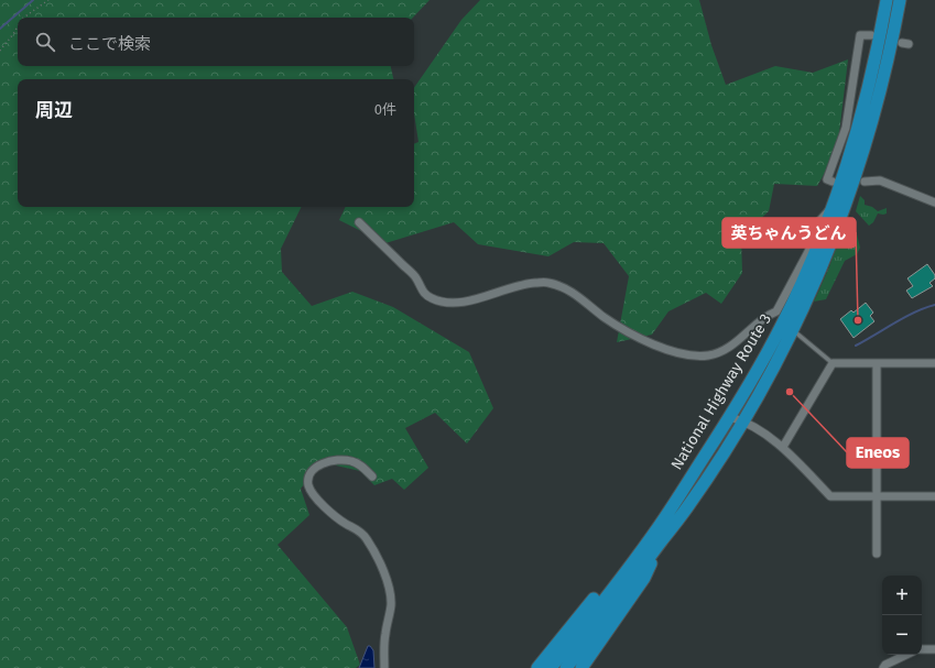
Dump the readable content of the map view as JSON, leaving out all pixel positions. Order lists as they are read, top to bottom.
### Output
{
  "streets": {
    "highway": ["National Highway Route 3"]
  },
  "places": ["英ちゃんうどん", "Eneos"],
  "page": {
    "search": "ここで検索",
    "heading": ["周辺", "0件"],
    "map_buttons": ["+", "−"]
  }
}
